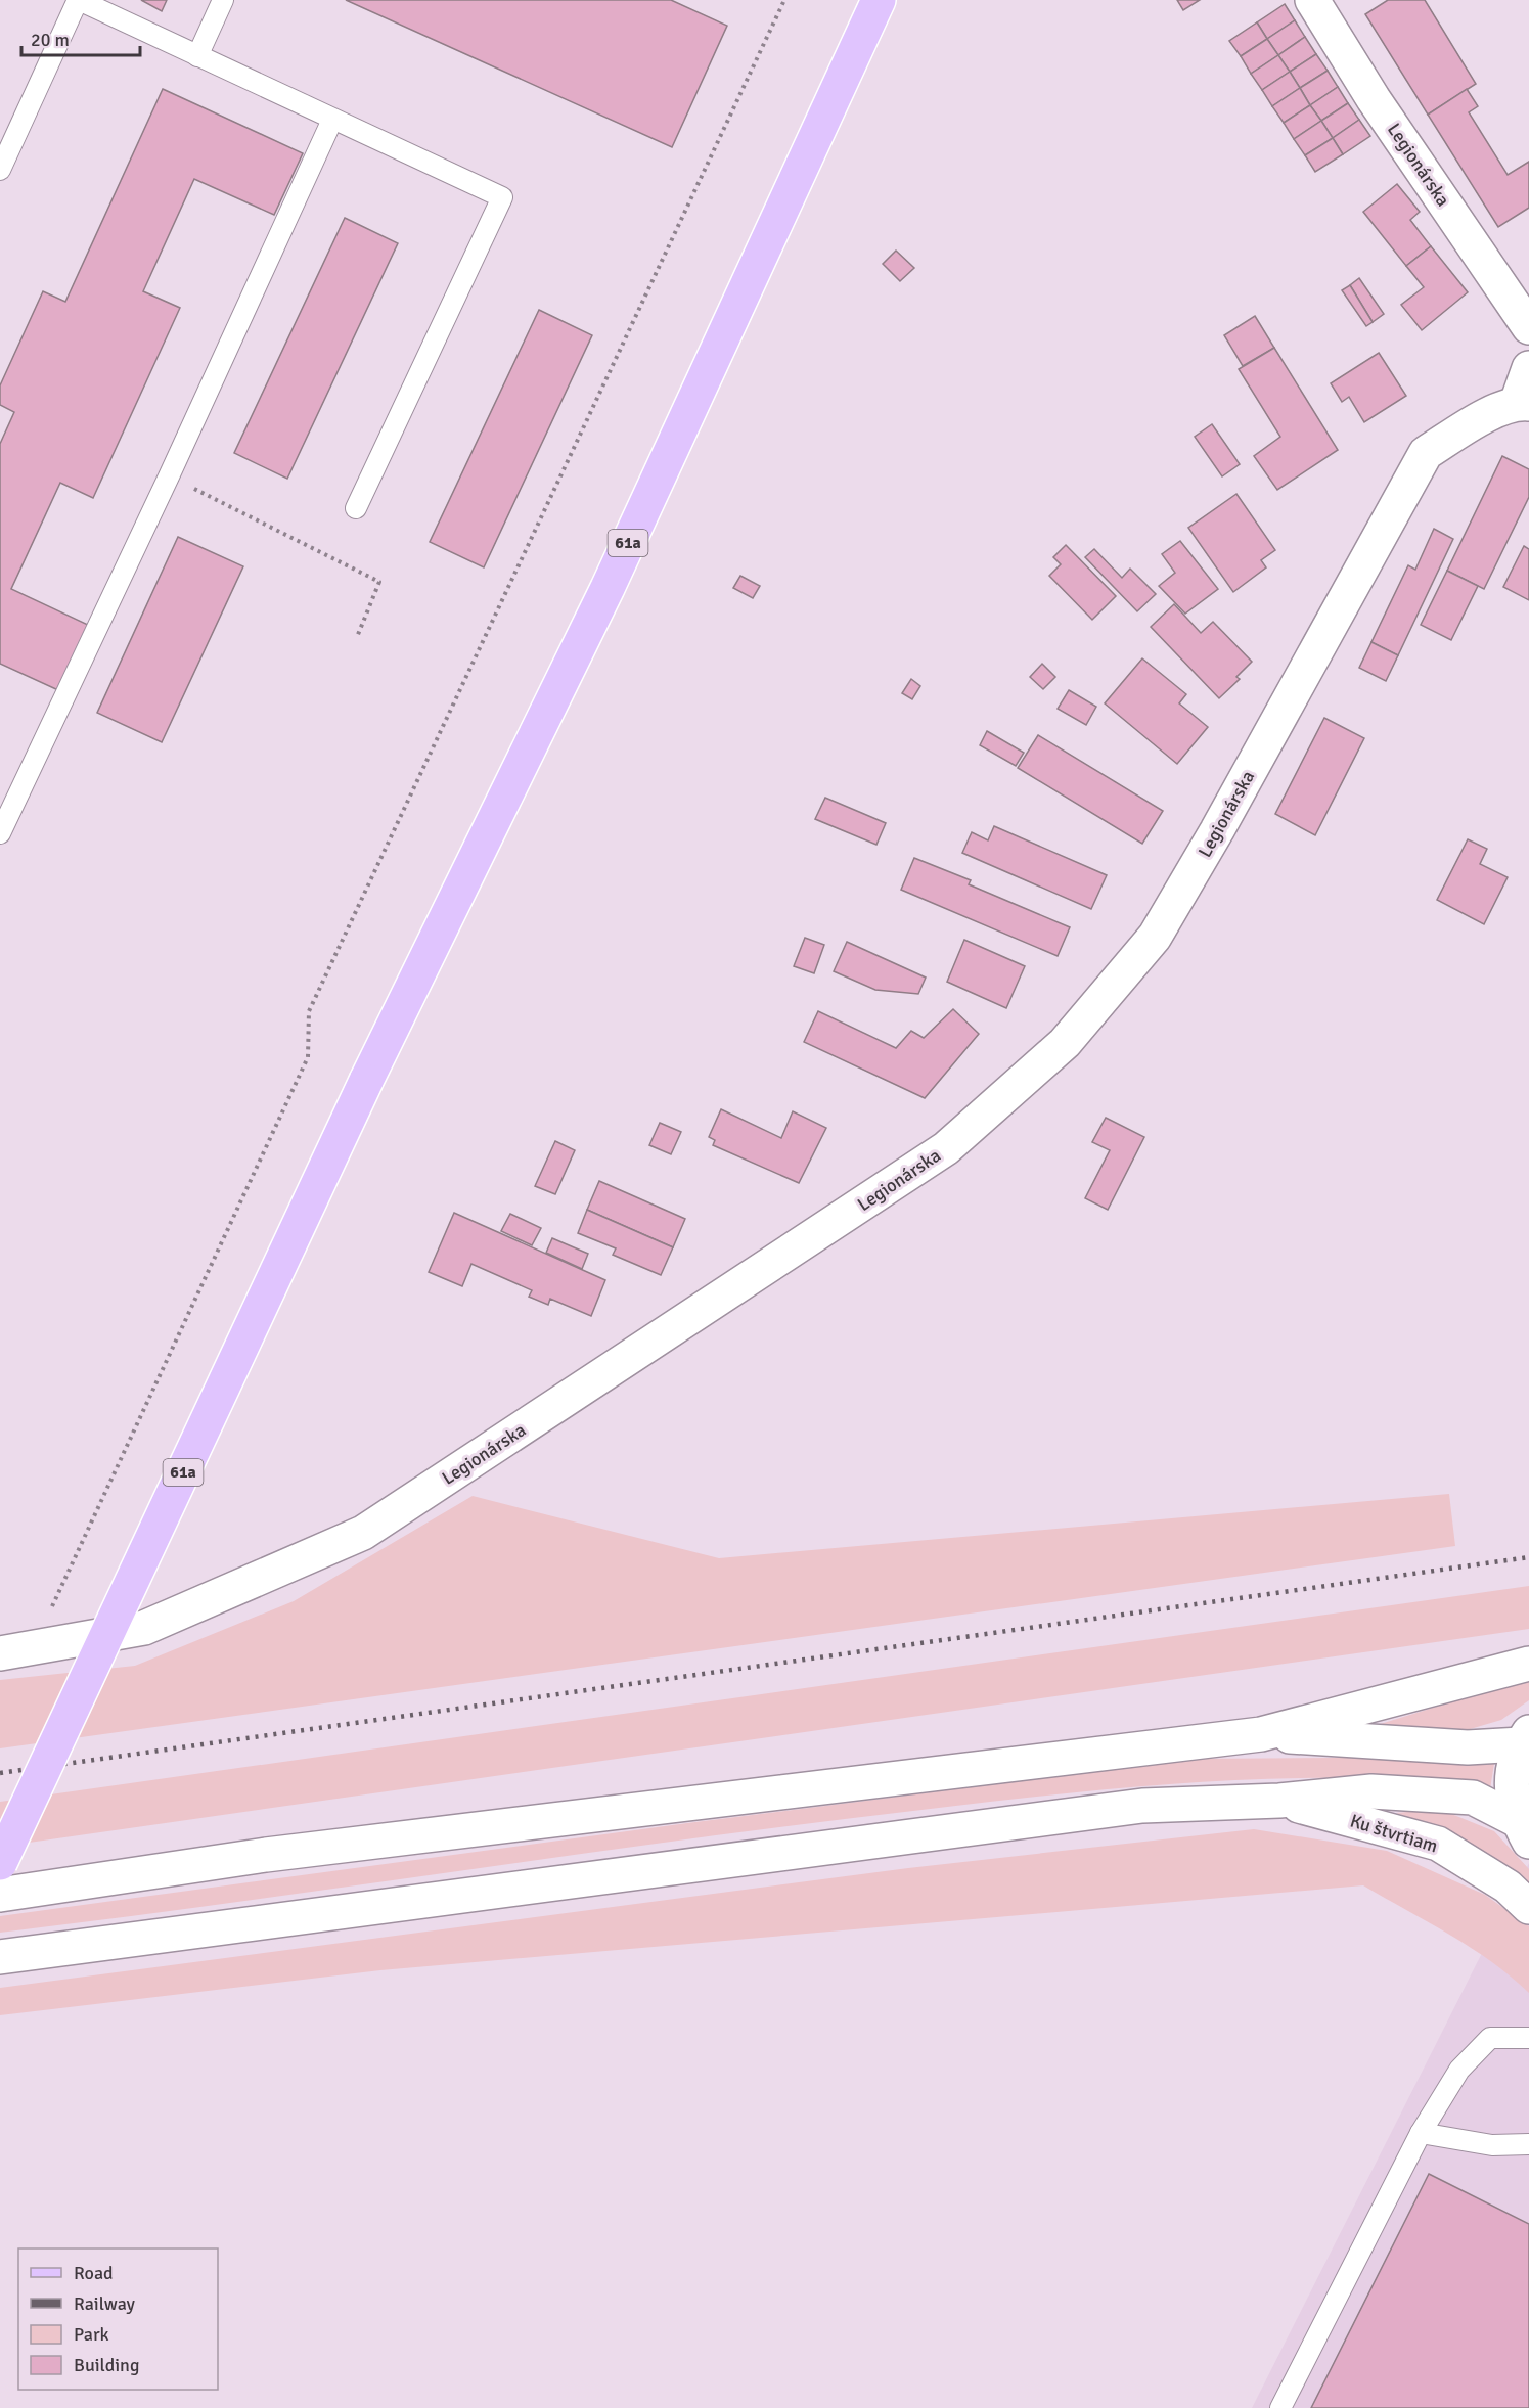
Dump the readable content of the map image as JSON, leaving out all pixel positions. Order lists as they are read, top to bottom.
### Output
{
  "streets": {
    "main road": ["Legionárska", "61a", "Ku štvrtiam"]
  },
  "legend": [
    "Road",
    "Railway",
    "Park",
    "Building"
  ],
  "scale_bar": "20 m"
}
